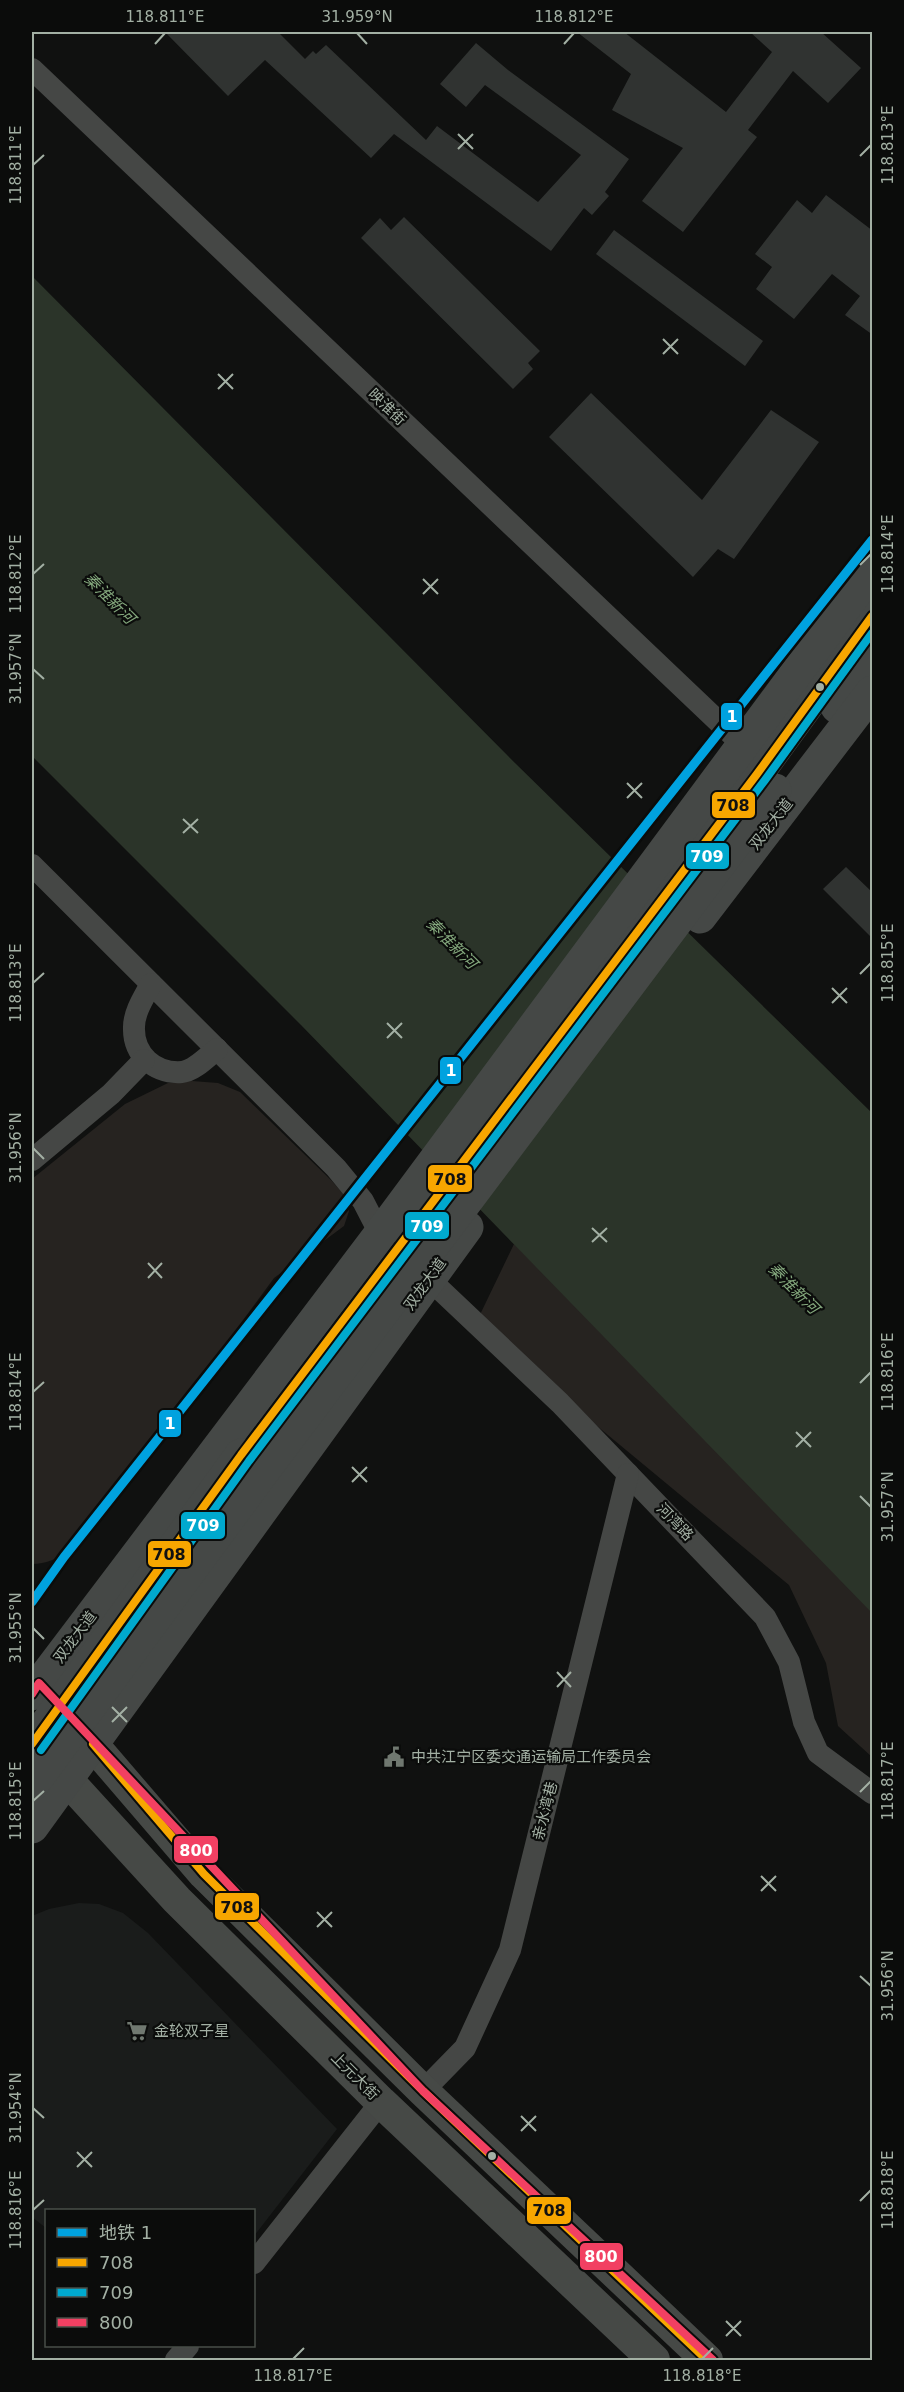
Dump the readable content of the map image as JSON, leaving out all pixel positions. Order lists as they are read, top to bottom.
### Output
{
  "streets": {
    "highway": ["双龙大道"],
    "main road": ["上元大街"],
    "street": ["映淮街", "河湾路", "亲水湾巷"]
  },
  "crossings": [
    ["映淮街", "双龙大道"],
    ["双龙大道", "河湾路"],
    ["双龙大道", "上元大街"],
    ["河湾路", "亲水湾巷"]
  ],
  "water": ["秦淮新河"],
  "places": {
    "public building": ["中共江宁区委交通运输局工作委员会"],
    "supermarket": ["金轮双子星"]
  },
  "lines": [
    "metro line 1",
    "transit line 708",
    "transit line 709",
    "transit line 800"
  ],
  "legend": [
    "地铁 1",
    "708",
    "709",
    "800"
  ],
  "coordinates": [
    "118.811°E",
    "31.959°N",
    "118.812°E",
    "118.813°E",
    "118.814°E",
    "31.957°N",
    "118.815°E",
    "31.956°N",
    "118.816°E",
    "31.955°N",
    "118.817°E",
    "31.954°N",
    "118.818°E"
  ]
}
